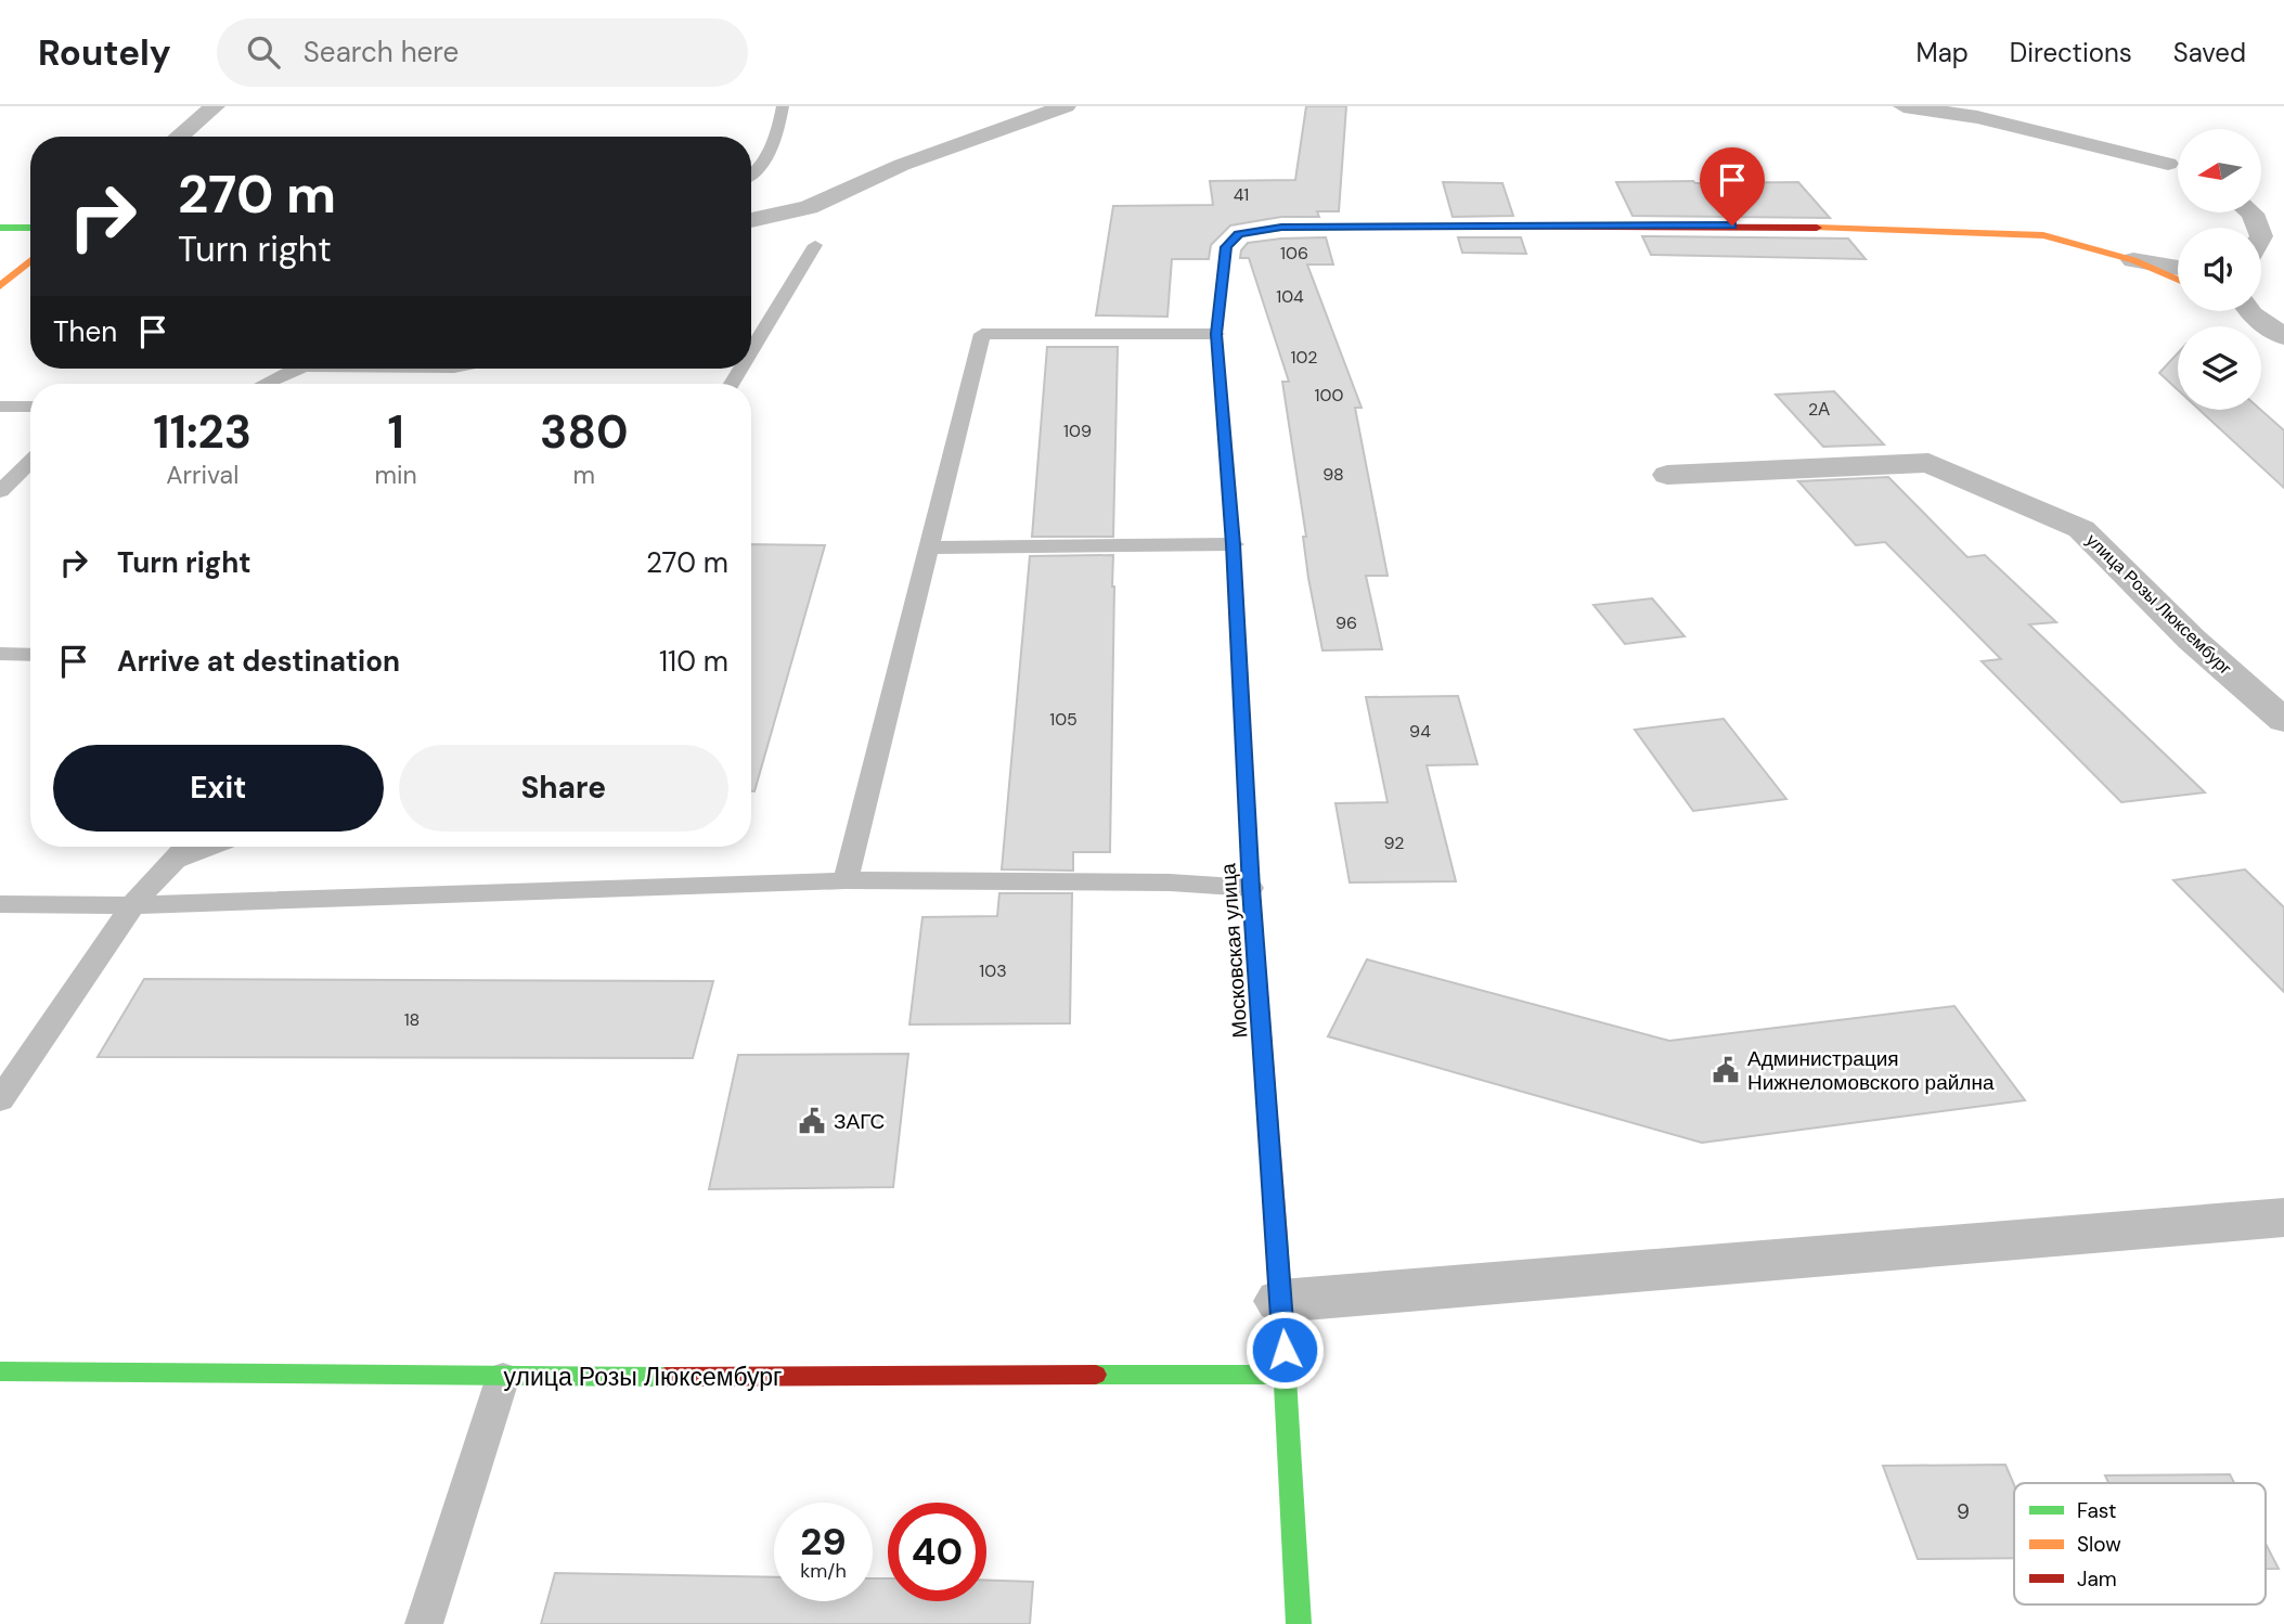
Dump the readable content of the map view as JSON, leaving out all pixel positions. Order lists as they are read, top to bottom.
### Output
{
  "streets": {
    "street": ["улица Розы Люксембург", "Московская улица"]
  },
  "crossings": [
    ["улица Розы Люксембург", "Московская улица"]
  ],
  "places": {
    "public building": ["Администрация Нижнеломовского райлна", "ЗАГС"]
  },
  "house_numbers": [
    "41",
    "106",
    "104",
    "102",
    "100",
    "2А",
    "109",
    "98",
    "96",
    "105",
    "94",
    "92",
    "103",
    "18",
    "9"
  ],
  "legend": ["Fast", "Slow", "Jam"],
  "north": "left",
  "page": {
    "header": "Routely",
    "search": "Search here",
    "nav": ["Map", "Directions", "Saved"],
    "turn": ["270 m", "Turn right"],
    "then": "Then",
    "eta": [
      "11:23",
      "Arrival",
      "1",
      "min",
      "380",
      "m"
    ],
    "list": [
      {
        "name": "Turn right",
        "value": "270 m"
      },
      {
        "name": "Arrive at destination",
        "value": "110 m"
      }
    ],
    "buttons": ["Exit", "Share"],
    "speed": "29 km/h",
    "limit": "40"
  }
}
